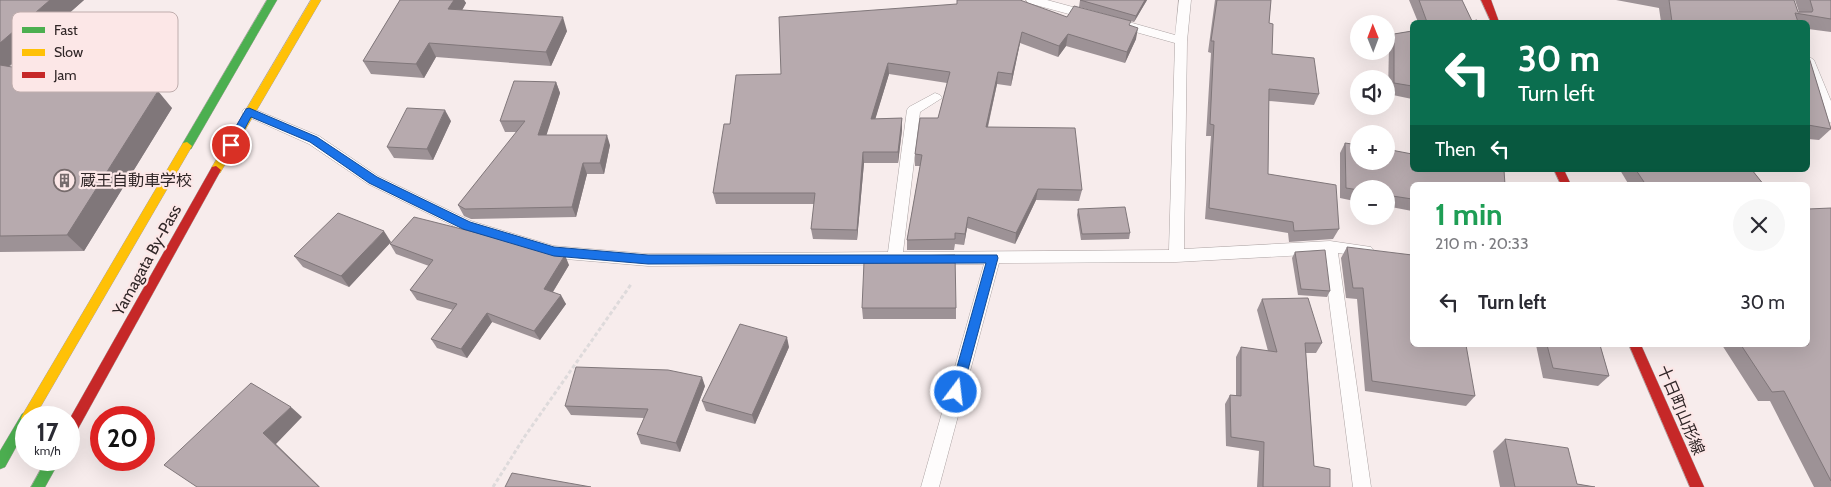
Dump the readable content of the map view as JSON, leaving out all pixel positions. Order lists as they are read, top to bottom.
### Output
{
  "streets": {
    "main road": ["Yamagata By-Pass", "十日町山形線"]
  },
  "places": {
    "building": ["蔵王自動車学校"]
  },
  "legend": ["Fast", "Slow", "Jam"],
  "north": "top",
  "page": {
    "map_buttons": ["+", "−"],
    "turn": ["30 m", "Turn left"],
    "then": "Then",
    "heading": ["1 min", "210 m · 20:33"],
    "list": [
      {
        "name": "Turn left",
        "value": "30 m"
      }
    ],
    "speed": "17 km/h",
    "limit": "20"
  }
}
